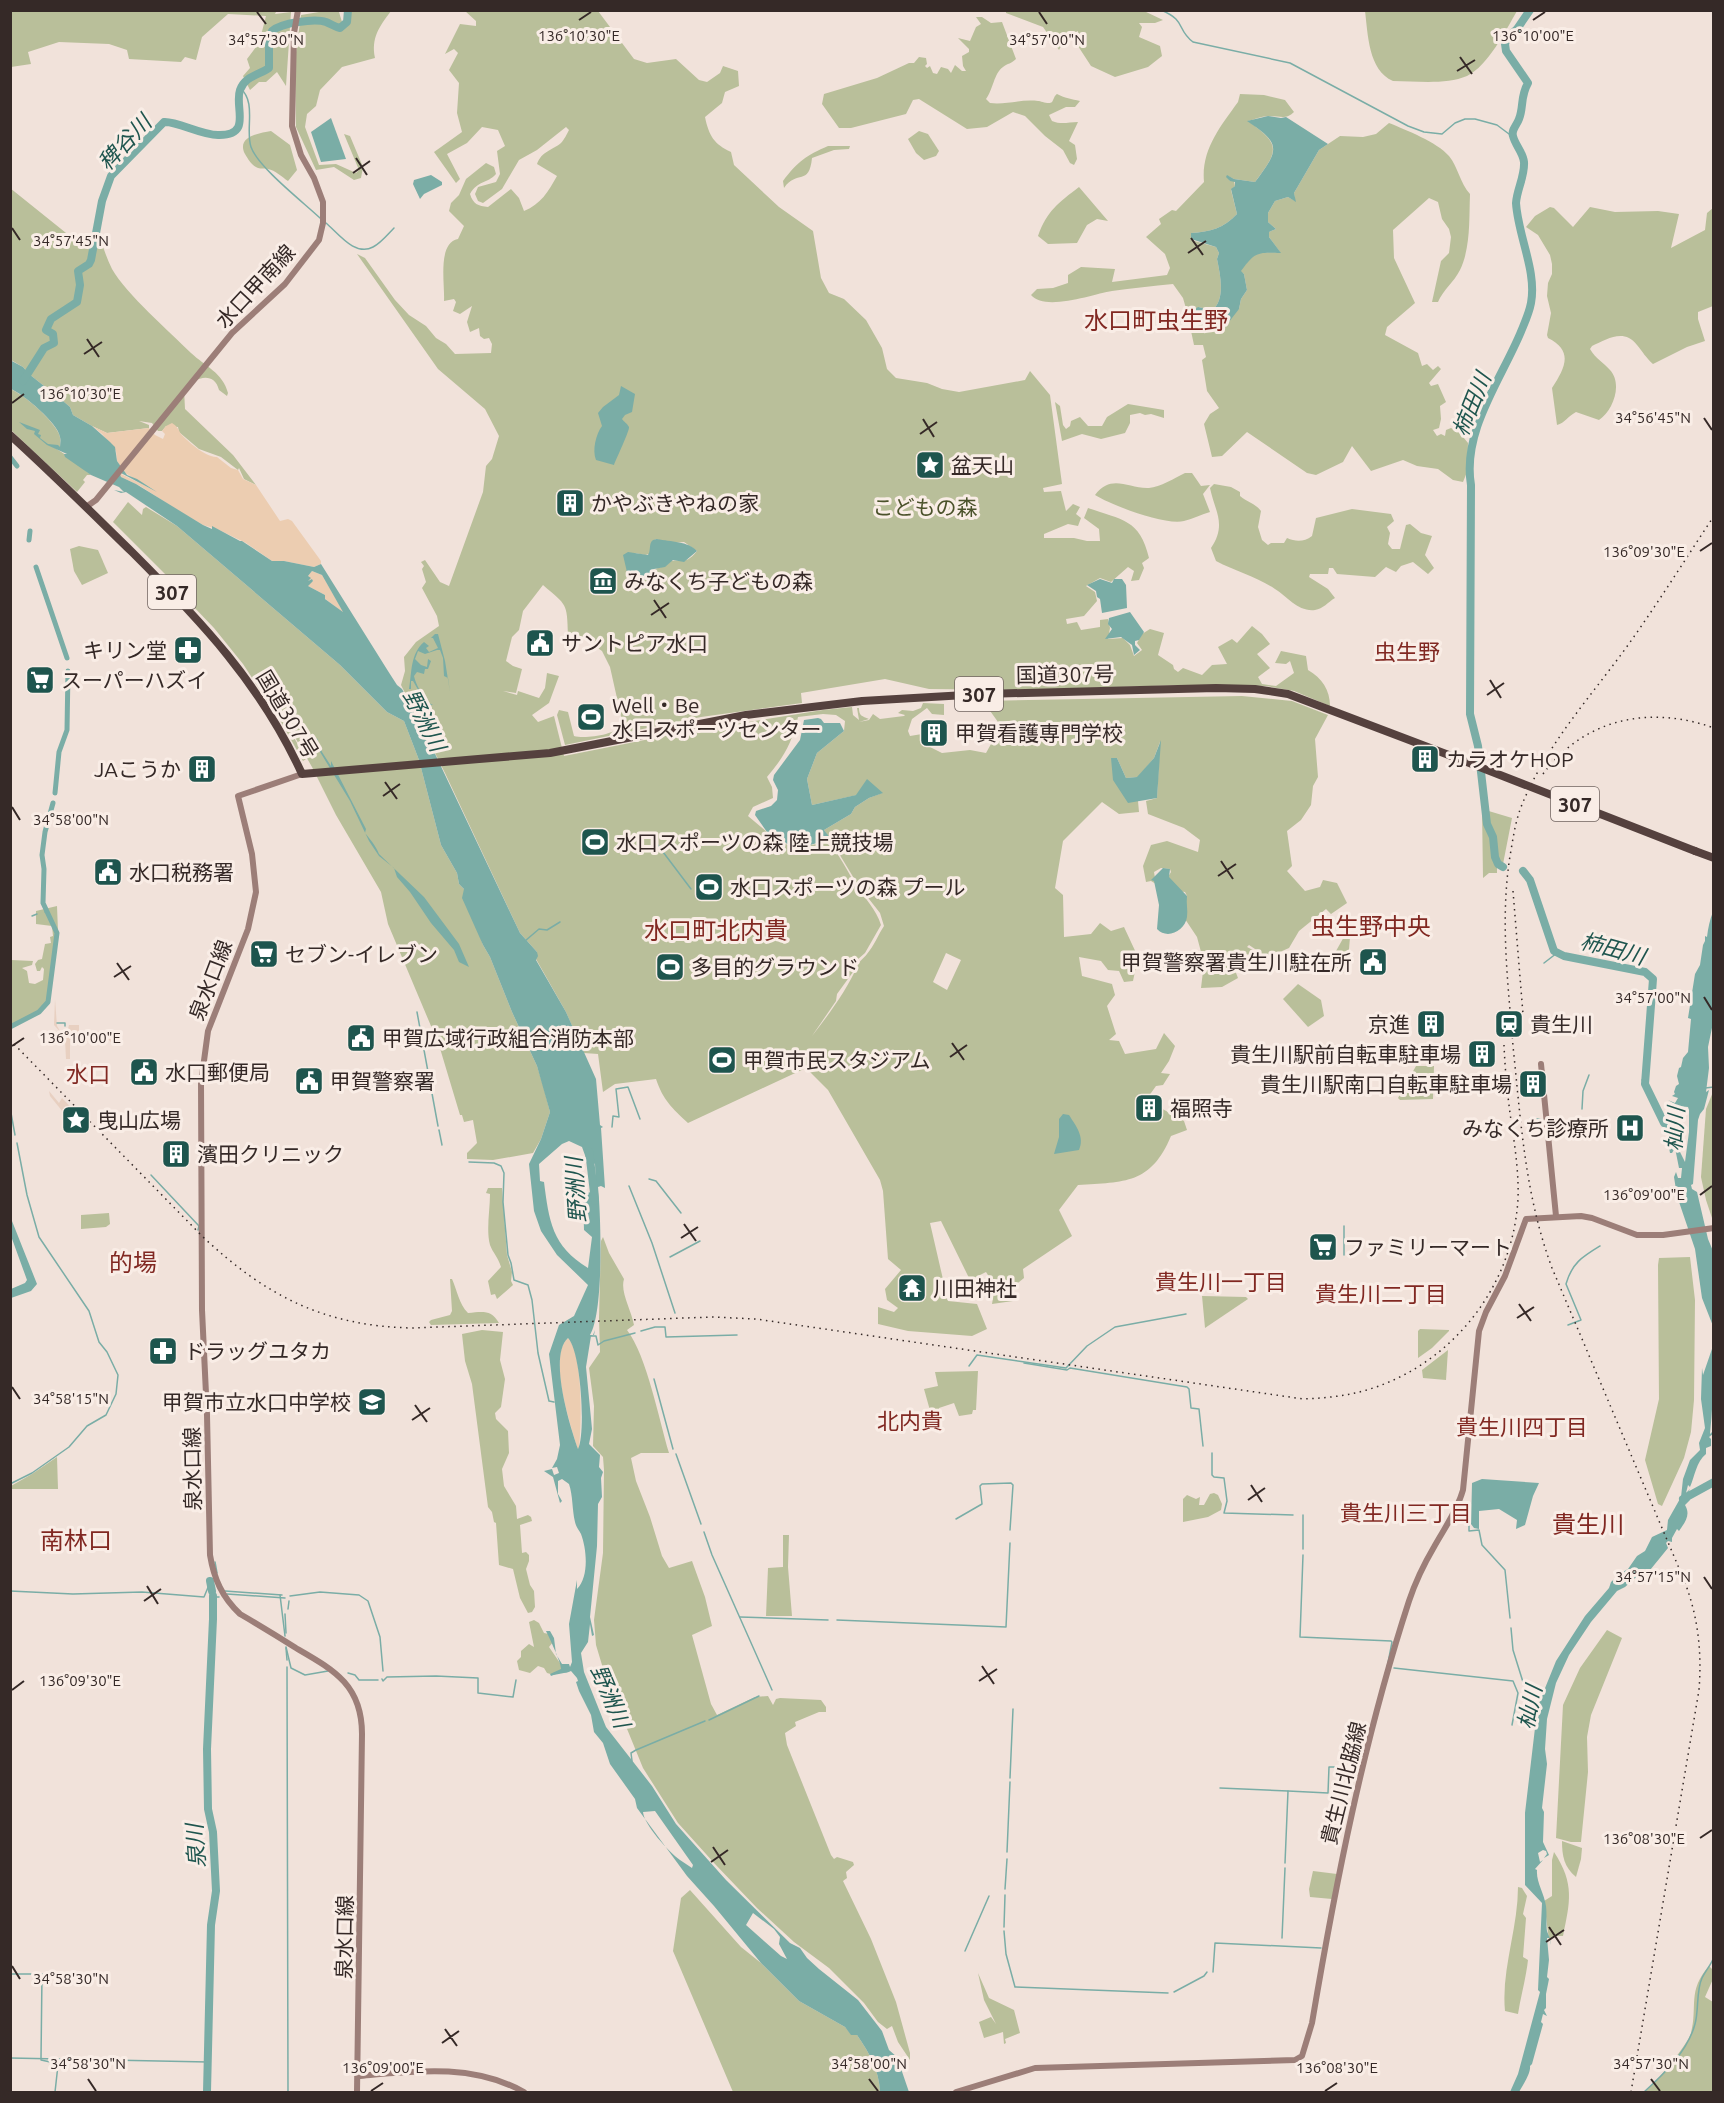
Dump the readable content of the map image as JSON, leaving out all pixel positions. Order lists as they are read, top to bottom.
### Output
{
  "streets": {
    "highway": ["307", "国道307号"],
    "main road": ["水口甲南線", "泉水口線", "貴生川北脇線"]
  },
  "crossings": [
    ["水口甲南線", "国道307号"],
    ["国道307号", "泉水口線"]
  ],
  "districts": [
    "水口町虫生野",
    "虫生野",
    "虫生野中央",
    "水口町北内貴",
    "水口",
    "的場",
    "貴生川一丁目",
    "貴生川二丁目",
    "北内貴",
    "貴生川四丁目",
    "貴生川三丁目",
    "貴生川",
    "南林口"
  ],
  "water": [
    "稗谷川",
    "柿田川",
    "野洲川",
    "杣川",
    "泉川"
  ],
  "parks": ["こどもの森"],
  "places": {
    "place": ["盆天山", "曳山広場"],
    "building": [
      "かやぶきやねの家",
      "甲賀看護専門学校",
      "カラオケHOP",
      "JAこうか",
      "京進",
      "貴生川駅前自転車駐車場",
      "貴生川駅南口自転車駐車場",
      "福照寺",
      "濱田クリニック"
    ],
    "museum": ["みなくち子どもの森"],
    "public building": [
      "サントピア水口",
      "水口税務署",
      "甲賀警察署貴生川駐在所",
      "甲賀広域行政組合消防本部",
      "水口郵便局",
      "甲賀警察署"
    ],
    "pharmacy": ["キリン堂", "ドラッグユタカ"],
    "supermarket": ["スーパーハズイ", "セブン-イレブン", "ファミリーマート"],
    "sports": [
      "Well・Be 水口スポーツセンター",
      "水口スポーツの森 陸上競技場",
      "水口スポーツの森 プール",
      "多目的グラウンド",
      "甲賀市民スタジアム"
    ],
    "station": ["貴生川"],
    "hospital": ["みなくち診療所"],
    "temple": ["川田神社"],
    "school or university": ["甲賀市立水口中学校"]
  },
  "coordinates": [
    "136°10'30\"E",
    "136°10'00\"E",
    "34°57'30\"N",
    "34°57'00\"N",
    "34°57'45\"N",
    "34°56'45\"N",
    "136°09'30\"E",
    "34°58'00\"N",
    "136°09'00\"E",
    "34°58'15\"N",
    "34°57'15\"N",
    "136°08'30\"E",
    "34°58'30\"N"
  ]
}
